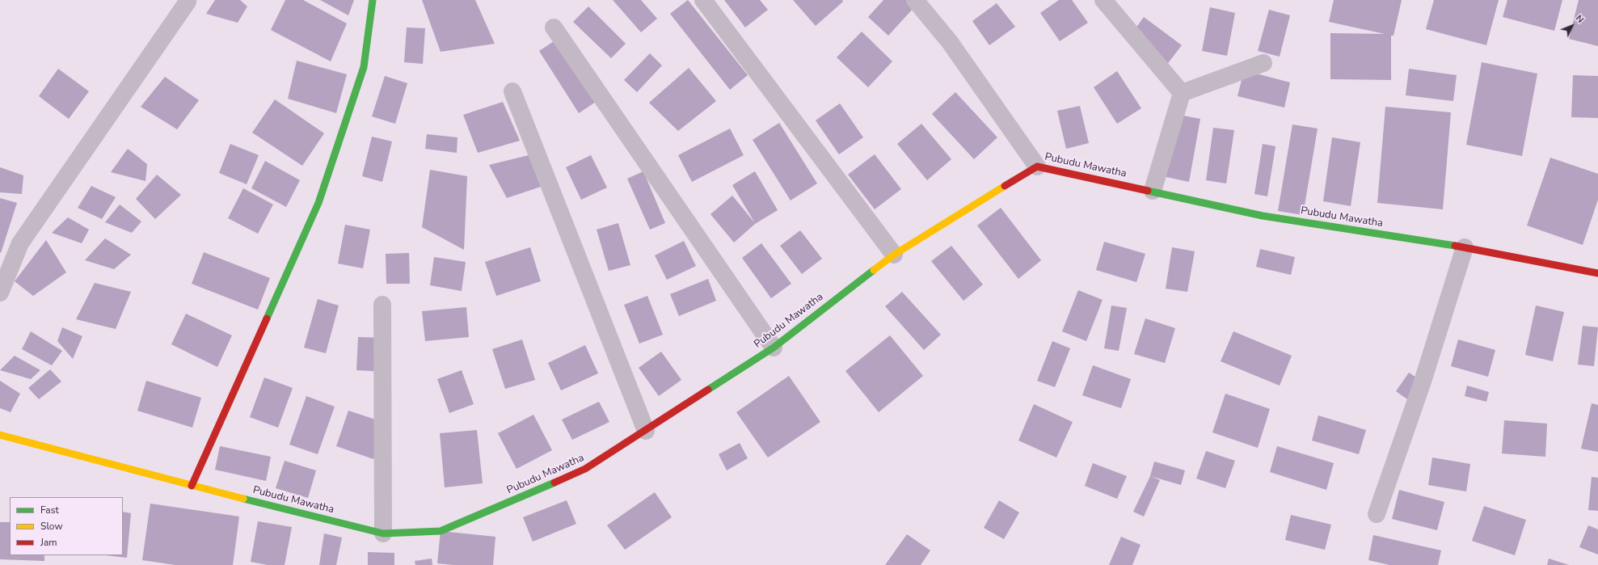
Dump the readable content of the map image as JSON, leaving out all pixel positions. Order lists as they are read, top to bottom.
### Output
{
  "streets": {
    "street": ["Pubudu Mawatha"]
  },
  "legend": ["Fast", "Slow", "Jam"],
  "north": "top right"
}
